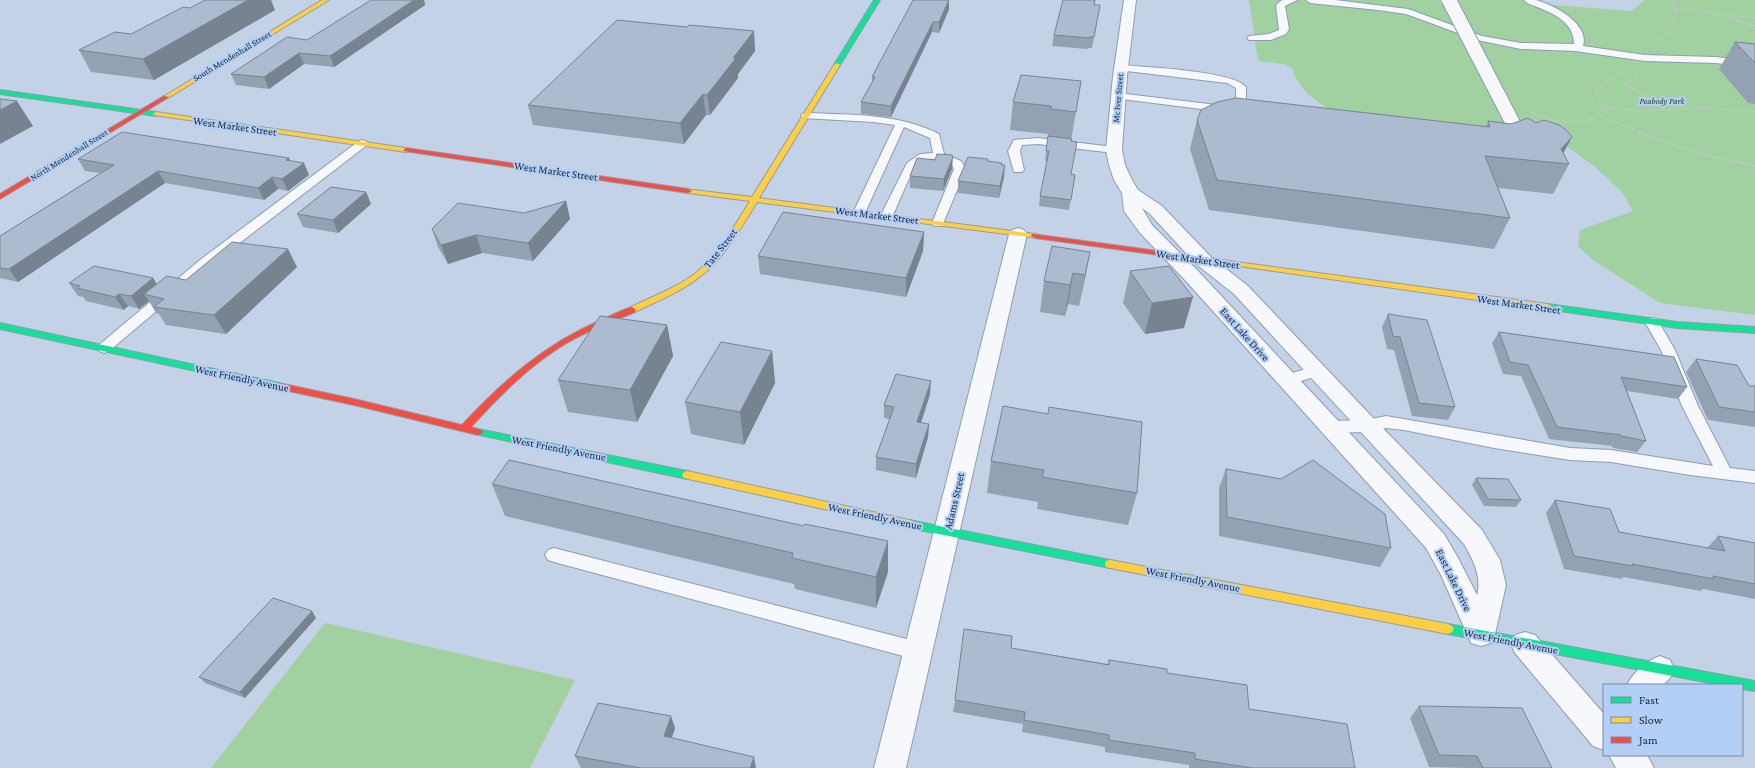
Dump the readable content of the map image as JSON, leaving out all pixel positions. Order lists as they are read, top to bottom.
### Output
{
  "streets": {
    "main road": [
      "South Mendenhall Street",
      "West Market Street",
      "North Mendenhall Street",
      "Tate Street",
      "West Friendly Avenue"
    ],
    "street": ["Mc Iver Street", "East Lake Drive", "Adams Street"]
  },
  "crossings": [
    ["South Mendenhall Street", "West Market Street"],
    ["South Mendenhall Street", "North Mendenhall Street"],
    ["Mc Iver Street", "West Market Street"],
    ["Mc Iver Street", "East Lake Drive"],
    ["West Market Street", "North Mendenhall Street"],
    ["West Market Street", "Tate Street"],
    ["West Market Street", "East Lake Drive"],
    ["West Market Street", "Adams Street"],
    ["Tate Street", "West Friendly Avenue"],
    ["East Lake Drive", "West Friendly Avenue"],
    ["West Friendly Avenue", "Adams Street"]
  ],
  "parks": ["Peabody Park"],
  "legend": ["Fast", "Slow", "Jam"]
}
